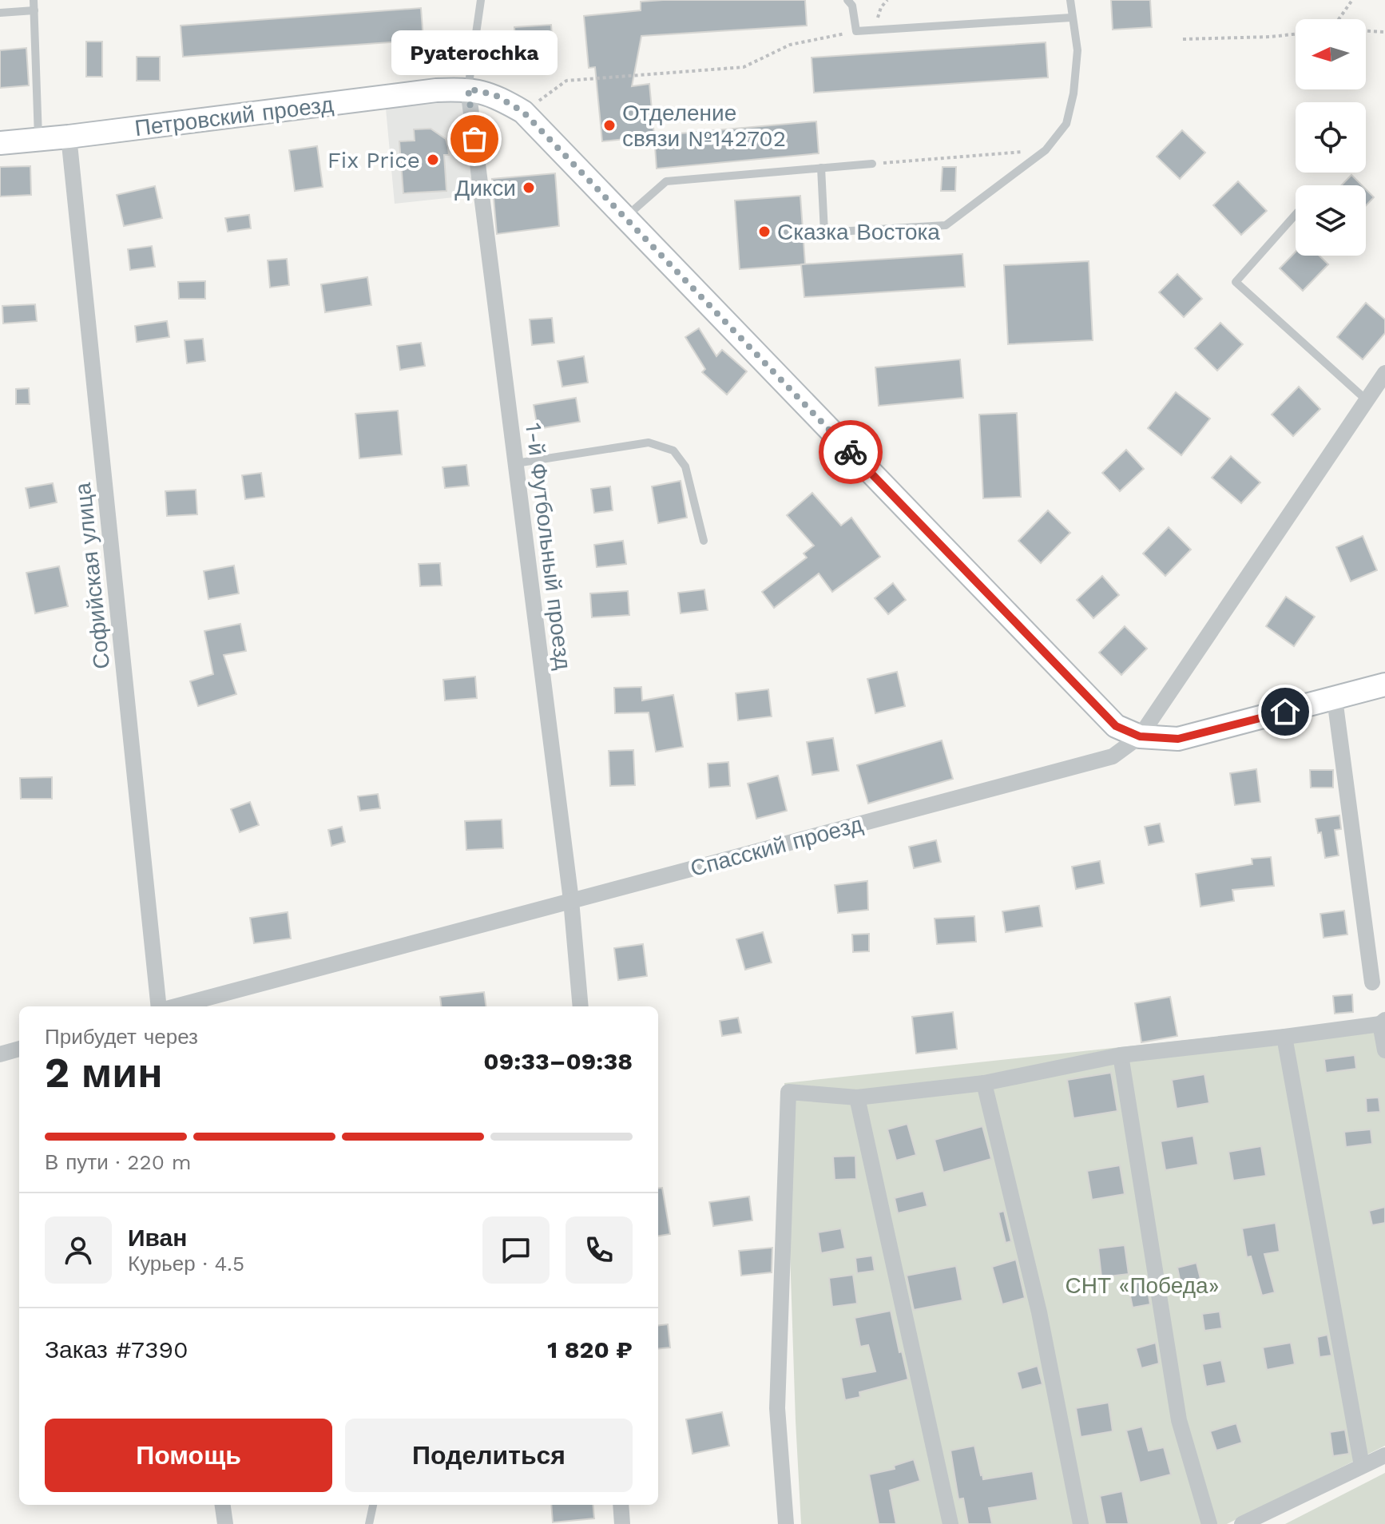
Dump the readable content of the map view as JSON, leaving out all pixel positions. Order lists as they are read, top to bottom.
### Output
{
  "streets": {
    "street": [
      "Петровский проезд",
      "1-й Футбольный проезд",
      "Софийская улица",
      "Спасский проезд"
    ]
  },
  "crossings": [
    ["Петровский проезд", "1-й Футбольный проезд"],
    ["Петровский проезд", "Софийская улица"],
    ["Петровский проезд", "Спасский проезд"],
    ["1-й Футбольный проезд", "Спасский проезд"]
  ],
  "parks": ["СНТ «Победа»"],
  "places": [
    "Отделение связи №142702",
    "Pyaterochka",
    "Fix Price",
    "Дикси",
    "Сказка Востока"
  ],
  "north": "left",
  "page": {
    "bubble": "Pyaterochka",
    "heading": ["2 мин", "Прибудет через", "09:33–09:38"],
    "panel": [
      "Иван",
      "Курьер · 4.5",
      "Заказ #7390",
      "1 820 ₽"
    ],
    "bar": "В пути · 220 m",
    "buttons": ["Помощь", "Поделиться"]
  }
}
